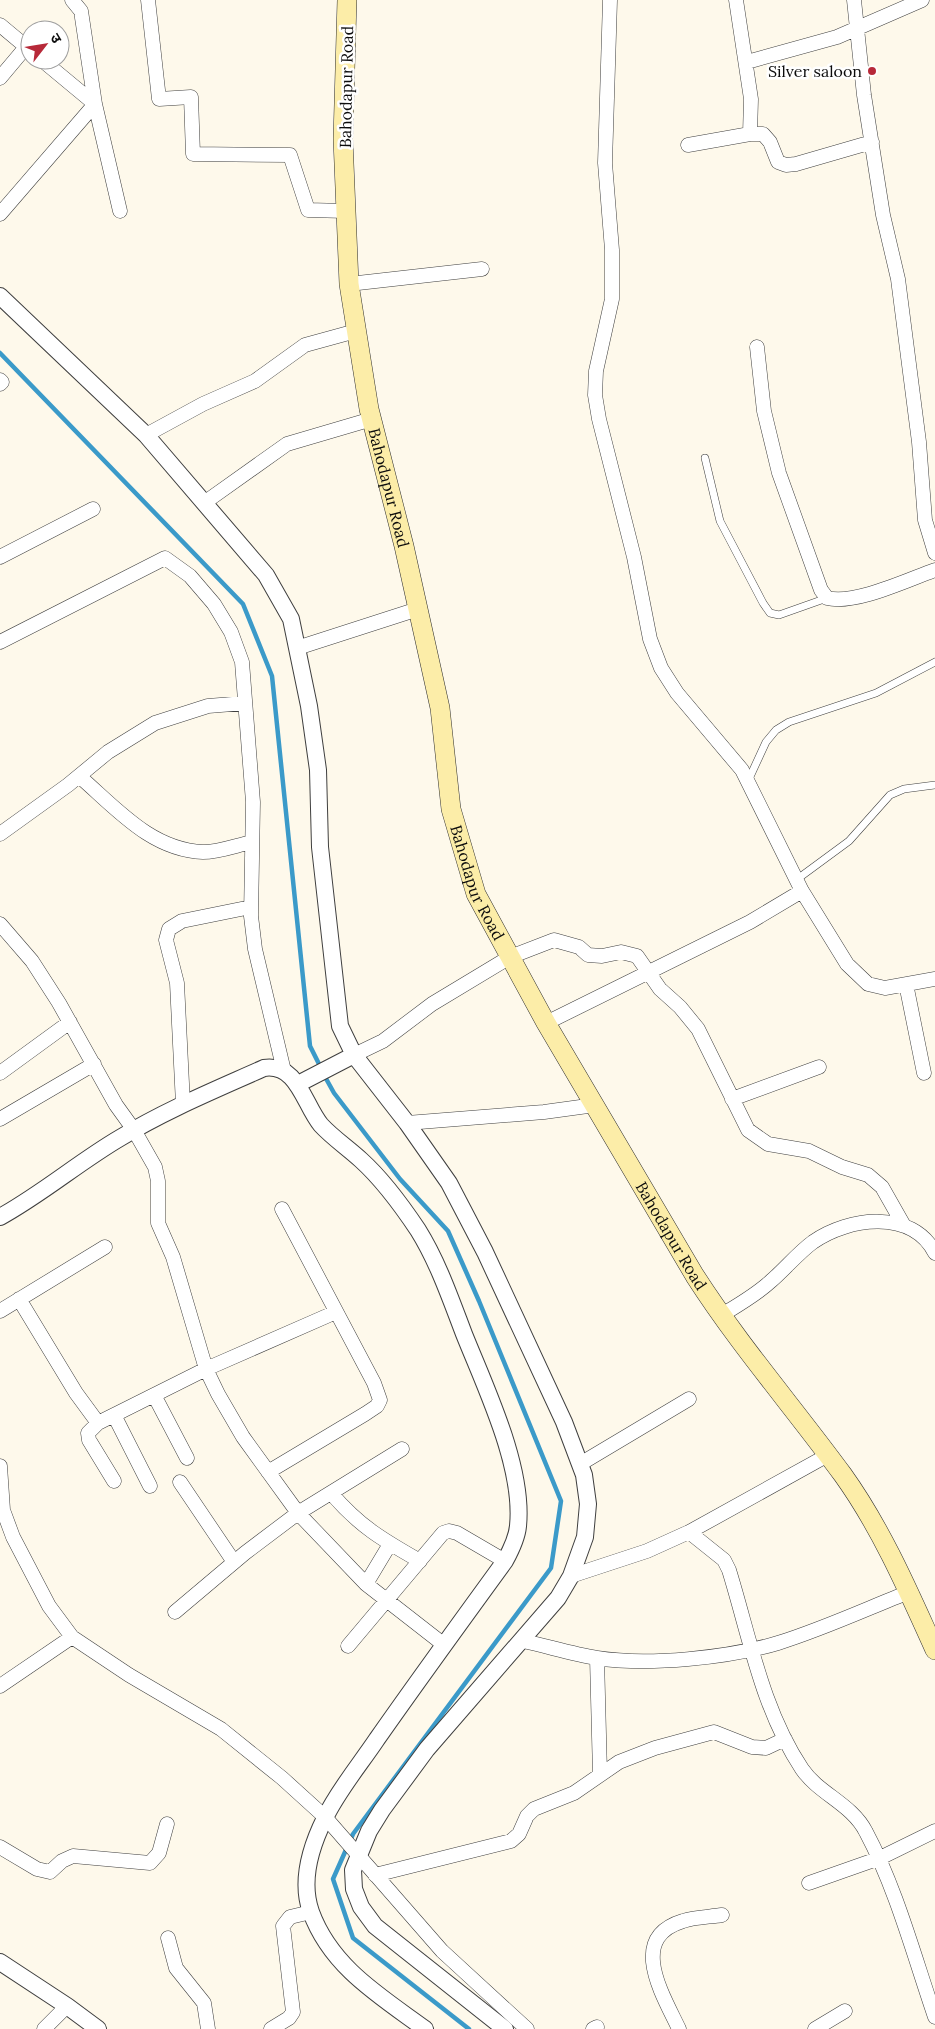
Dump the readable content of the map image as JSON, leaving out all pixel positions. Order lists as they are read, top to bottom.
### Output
{
  "streets": {
    "main road": ["Bahodapur Road"]
  },
  "places": ["Silver saloon"],
  "north": "top right"
}
